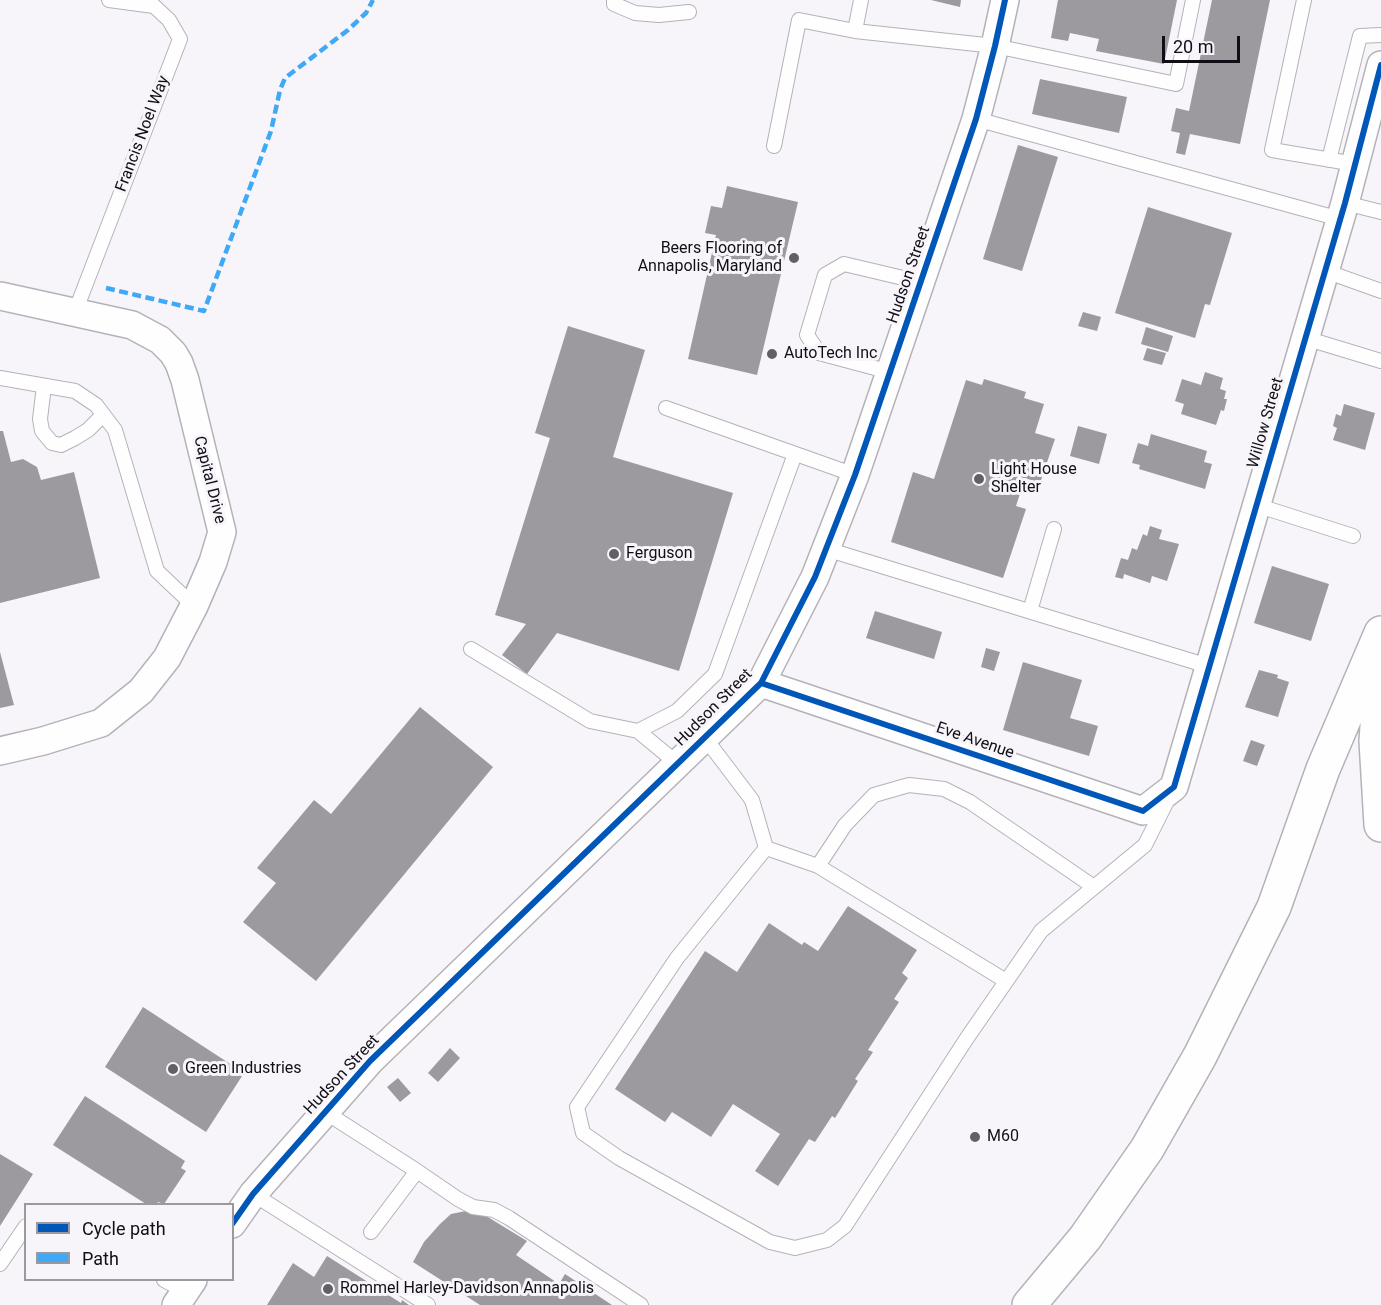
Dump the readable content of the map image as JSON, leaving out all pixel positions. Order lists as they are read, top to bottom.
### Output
{
  "streets": {
    "street": [
      "Hudson Street",
      "Willow Street",
      "Capital Drive",
      "Eve Avenue"
    ],
    "lane": ["Francis Noel Way"]
  },
  "crossings": [
    ["Francis Noel Way", "Capital Drive"],
    ["Hudson Street", "Eve Avenue"],
    ["Willow Street", "Eve Avenue"]
  ],
  "places": [
    "Beers Flooring of Annapolis, Maryland",
    "AutoTech Inc",
    "Light House Shelter",
    "Ferguson",
    "Green Industries",
    "M60",
    "Rommel Harley-Davidson Annapolis"
  ],
  "legend": ["Cycle path", "Path"],
  "scale_bar": "20 m"
}
